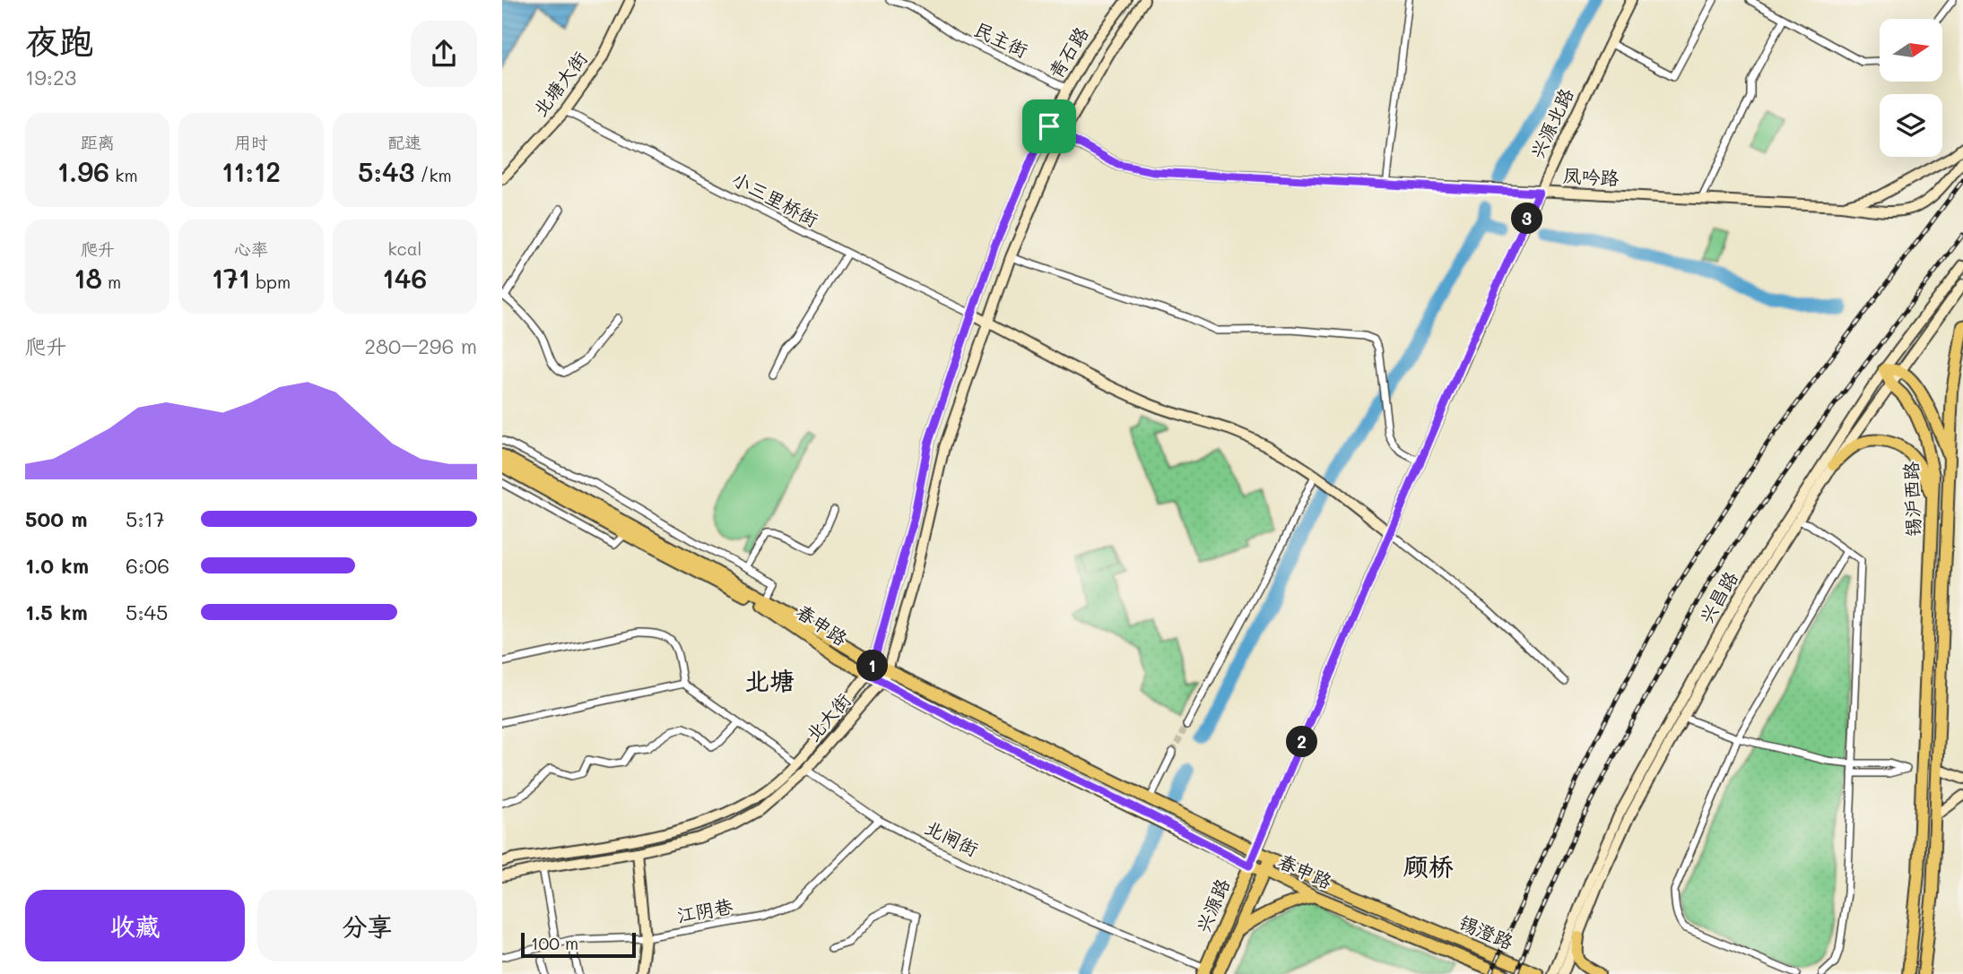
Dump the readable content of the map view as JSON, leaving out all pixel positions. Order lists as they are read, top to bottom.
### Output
{
  "streets": {
    "main road": [
      "青石路",
      "北塘大街",
      "兴源北路",
      "凤吟路",
      "锡沪西路",
      "兴昌路",
      "春申路",
      "北大街",
      "兴源路",
      "锡澄路"
    ],
    "street": [
      "民主街",
      "小三里桥街",
      "北闸街",
      "江阴巷"
    ]
  },
  "crossings": [
    ["民主街", "青石路"],
    ["青石路", "凤吟路"],
    ["青石路", "小三里桥街"],
    ["青石路", "春申路"],
    ["青石路", "北大街"],
    ["北塘大街", "小三里桥街"],
    ["兴源北路", "凤吟路"],
    ["兴源北路", "春申路"],
    ["兴源北路", "兴源路"],
    ["凤吟路", "北大街"],
    ["锡沪西路", "兴昌路"],
    ["春申路", "北大街"],
    ["春申路", "兴源路"],
    ["春申路", "锡澄路"],
    ["北大街", "北闸街"],
    ["北闸街", "兴源路"],
    ["北闸街", "江阴巷"]
  ],
  "districts": ["北塘", "顾桥"],
  "scale_bar": "100 m",
  "north": "right",
  "page": {
    "heading": ["夜跑", "19:23"],
    "stats": [
      ["距离", "1.96 km"],
      ["用时", "11:12"],
      ["配速", "5:43 /km"],
      ["爬升", "18 m"],
      ["心率", "171 bpm"],
      ["kcal", "146"]
    ],
    "pins": ["3", "1", "2"],
    "chart": ["爬升", "280–296 m"],
    "list": [
      {
        "name": "500 m",
        "note": "5:17"
      },
      {
        "name": "1.0 km",
        "note": "6:06"
      },
      {
        "name": "1.5 km",
        "note": "5:45"
      }
    ],
    "buttons": ["收藏", "分享"],
    "scale": "100 m"
  }
}
